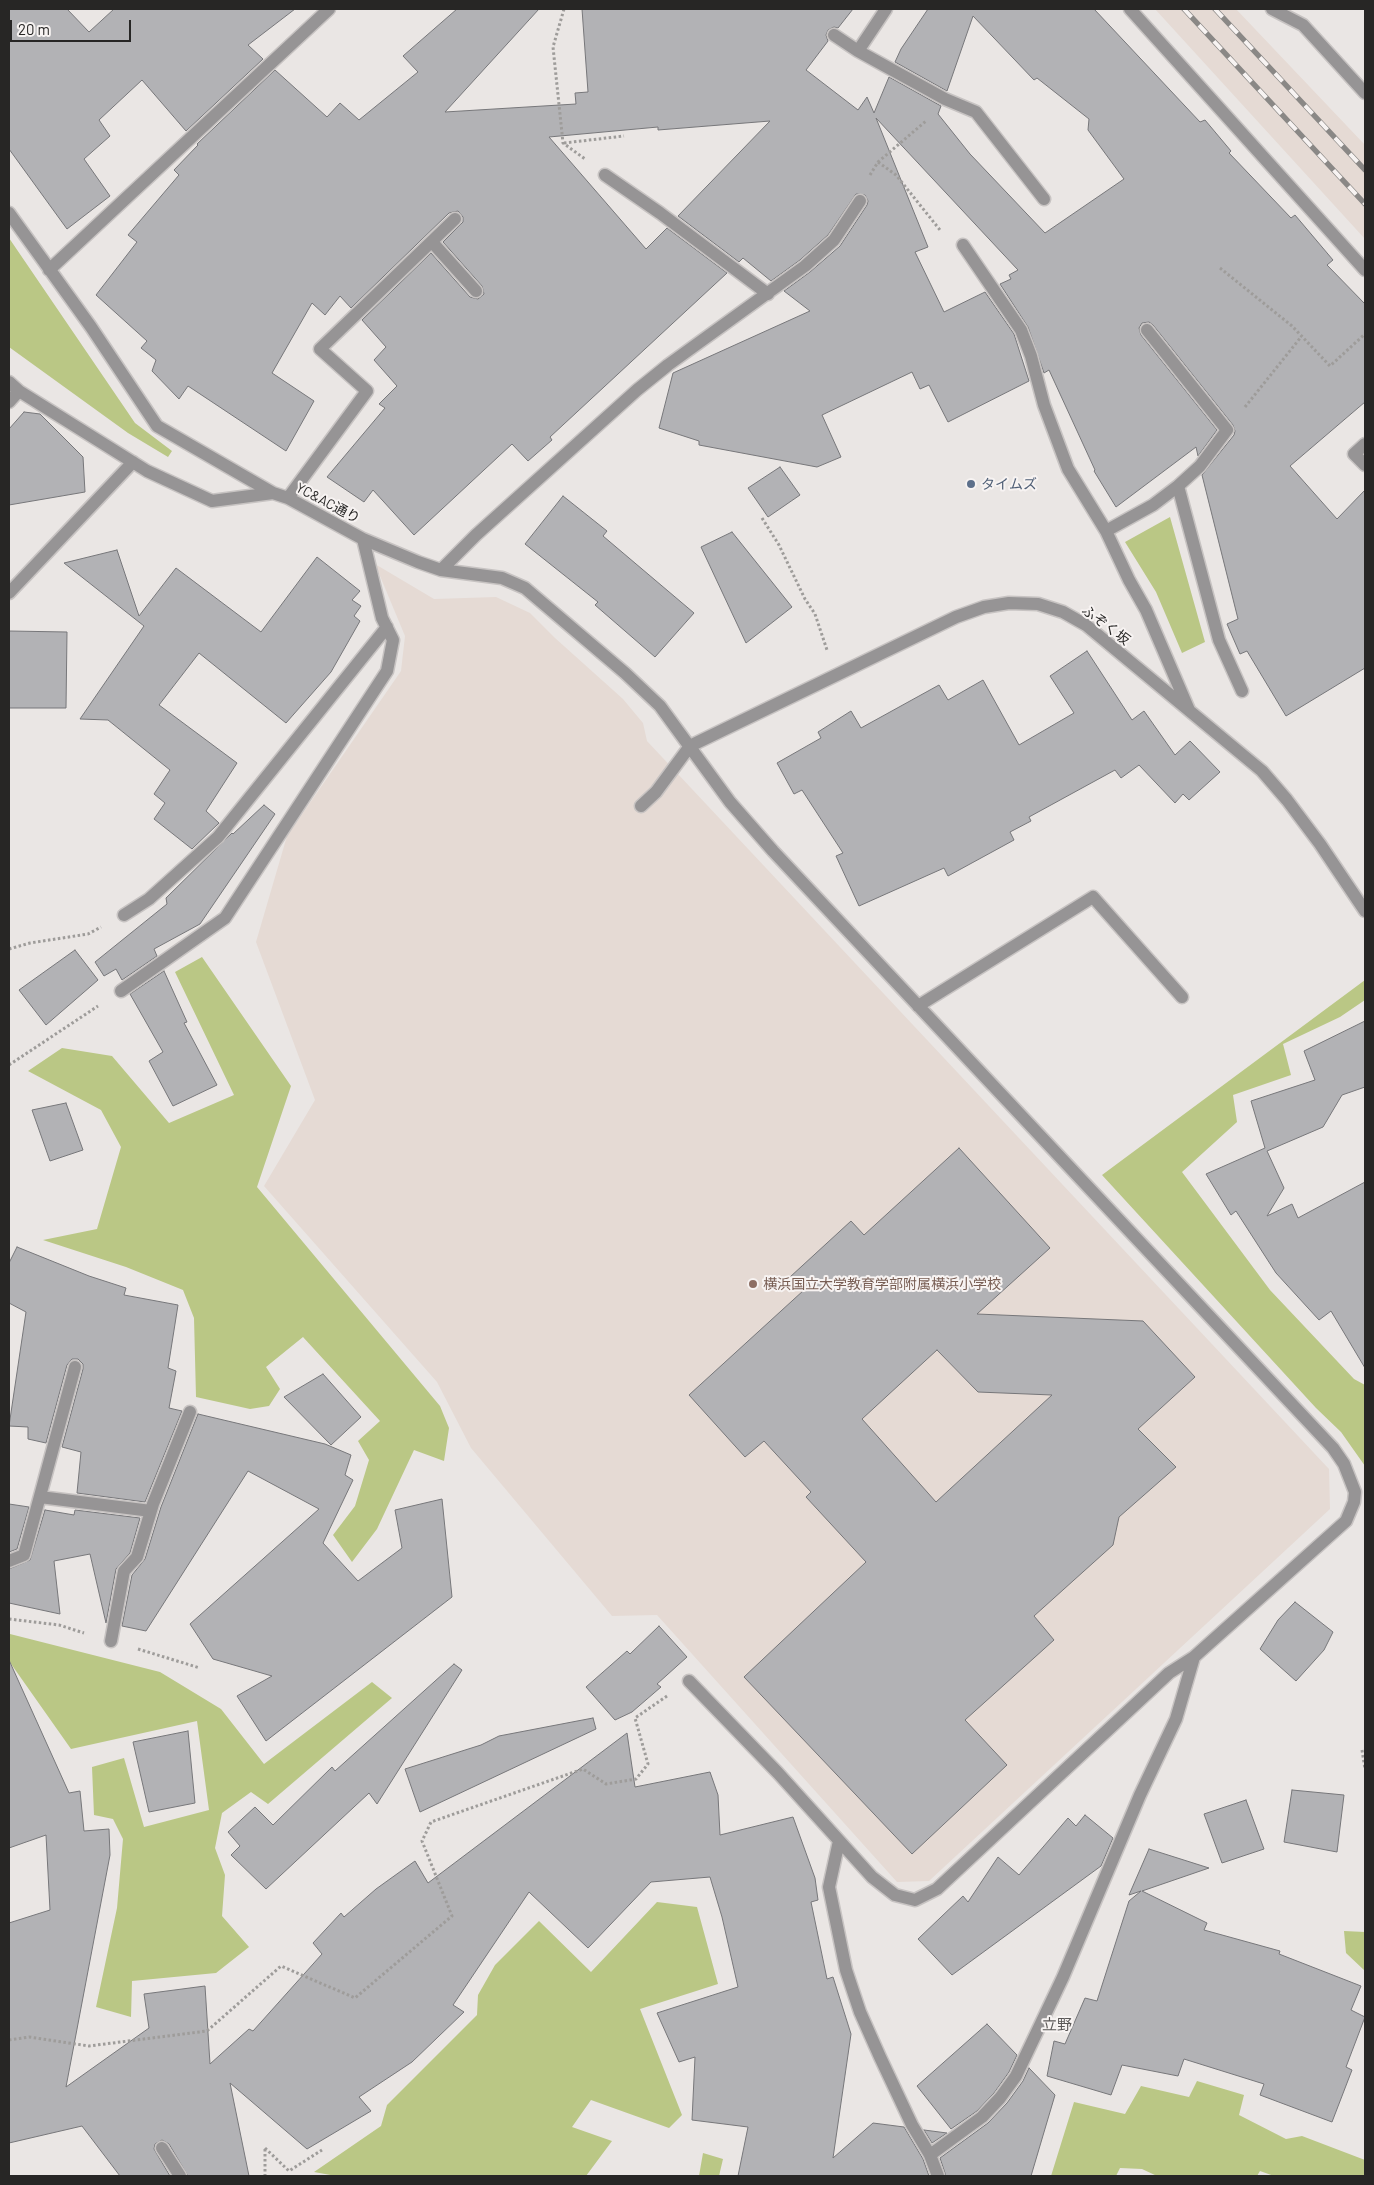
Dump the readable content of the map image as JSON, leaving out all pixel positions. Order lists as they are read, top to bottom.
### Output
{
  "streets": {
    "street": ["YC&AC通り", "ふぞく坂"]
  },
  "crossings": [
    ["YC&AC通り", "ふぞく坂"]
  ],
  "districts": ["立野"],
  "places": ["タイムズ", "横浜国立大学教育学部附属横浜小学校"],
  "scale_bar": "20 m"
}
